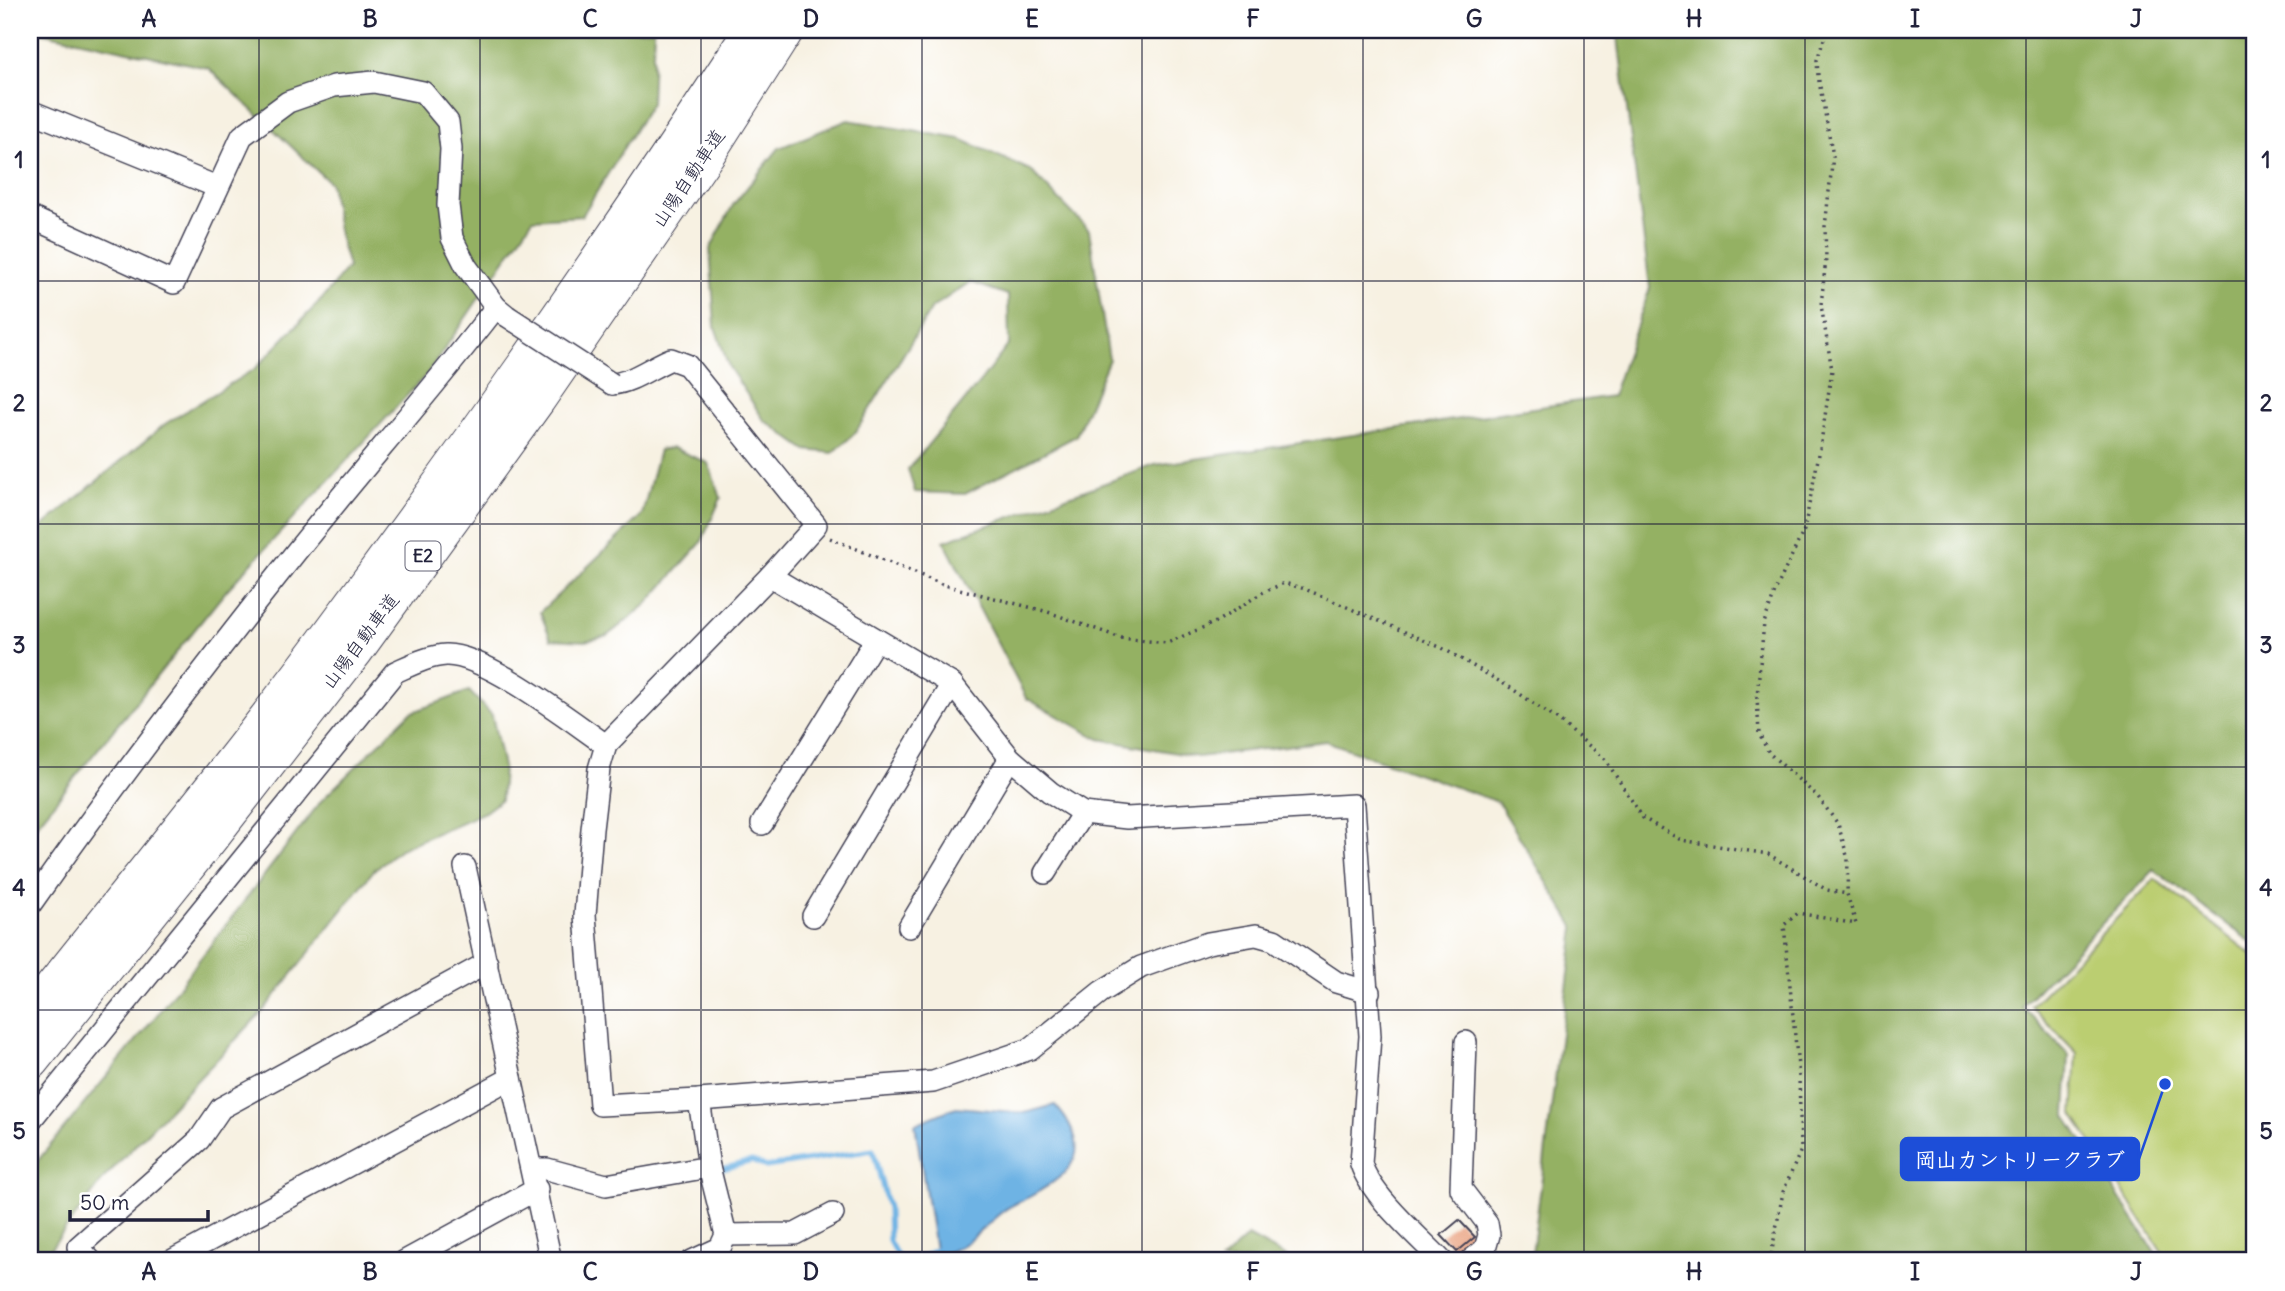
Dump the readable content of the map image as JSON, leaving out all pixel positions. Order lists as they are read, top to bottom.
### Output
{
  "streets": {
    "highway": ["山陽自動車道", "E2"]
  },
  "places": ["岡山カントリークラブ"],
  "scale_bar": "50 m",
  "grid": {
    "columns": [
      "A",
      "B",
      "C",
      "D",
      "E",
      "F",
      "G",
      "H",
      "I",
      "J"
    ],
    "rows": [
      "1",
      "2",
      "3",
      "4",
      "5"
    ]
  }
}
